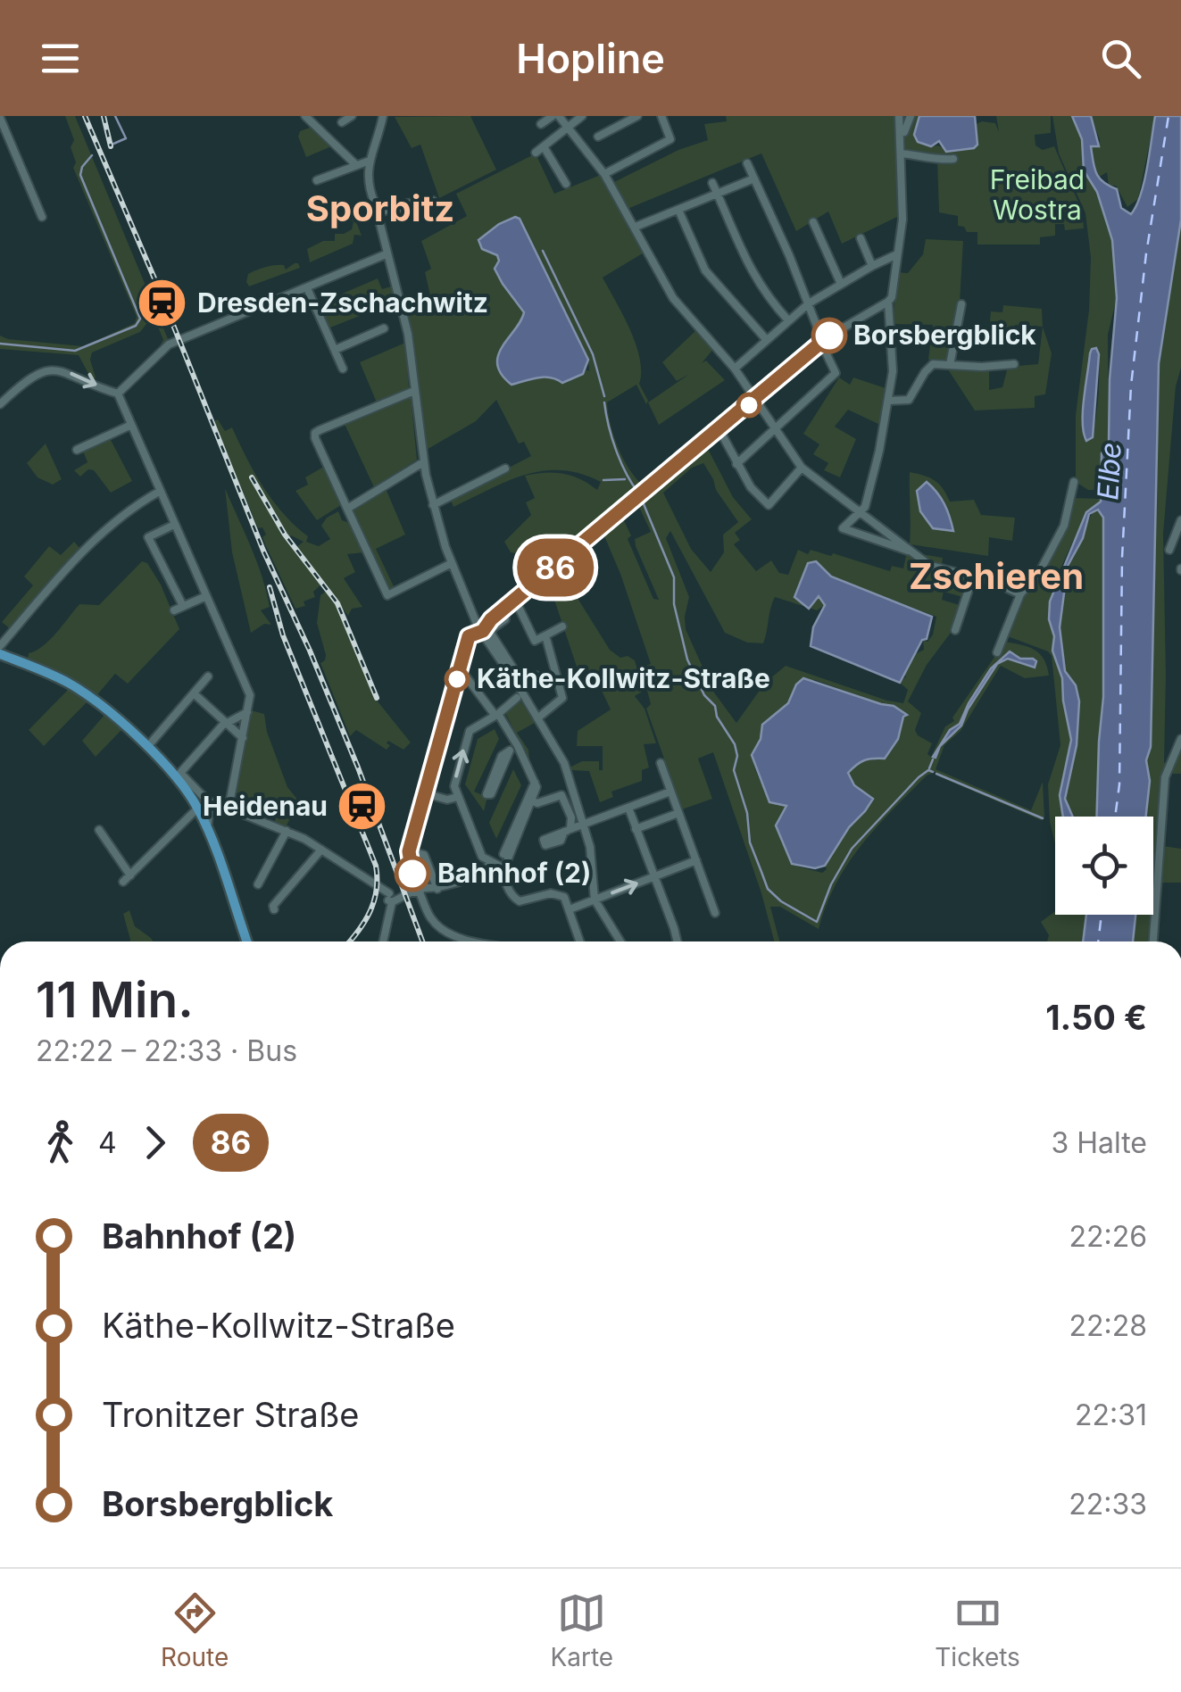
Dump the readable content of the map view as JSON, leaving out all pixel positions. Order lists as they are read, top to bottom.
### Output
{
  "districts": ["Sporbitz", "Zschieren"],
  "water": ["Elbe"],
  "parks": ["Freibad Wostra"],
  "places": {
    "station": ["Dresden-Zschachwitz", "Heidenau"],
    "other": ["Borsbergblick", "Käthe-Kollwitz-Straße", "Bahnhof (2)"]
  },
  "lines": ["bus line 86"],
  "page": {
    "header": "Hopline",
    "on_map": "86",
    "heading": ["11 Min.", "22:22 – 22:33 · Bus", "1.50 €"],
    "legs": ["4", "86", "3 Halte"],
    "list": [
      {
        "name": "Bahnhof (2)",
        "value": "22:26"
      },
      {
        "name": "Käthe-Kollwitz-Straße",
        "value": "22:28"
      },
      {
        "name": "Tronitzer Straße",
        "value": "22:31"
      },
      {
        "name": "Borsbergblick",
        "value": "22:33"
      }
    ],
    "tabs": ["Route", "Karte", "Tickets"]
  }
}
